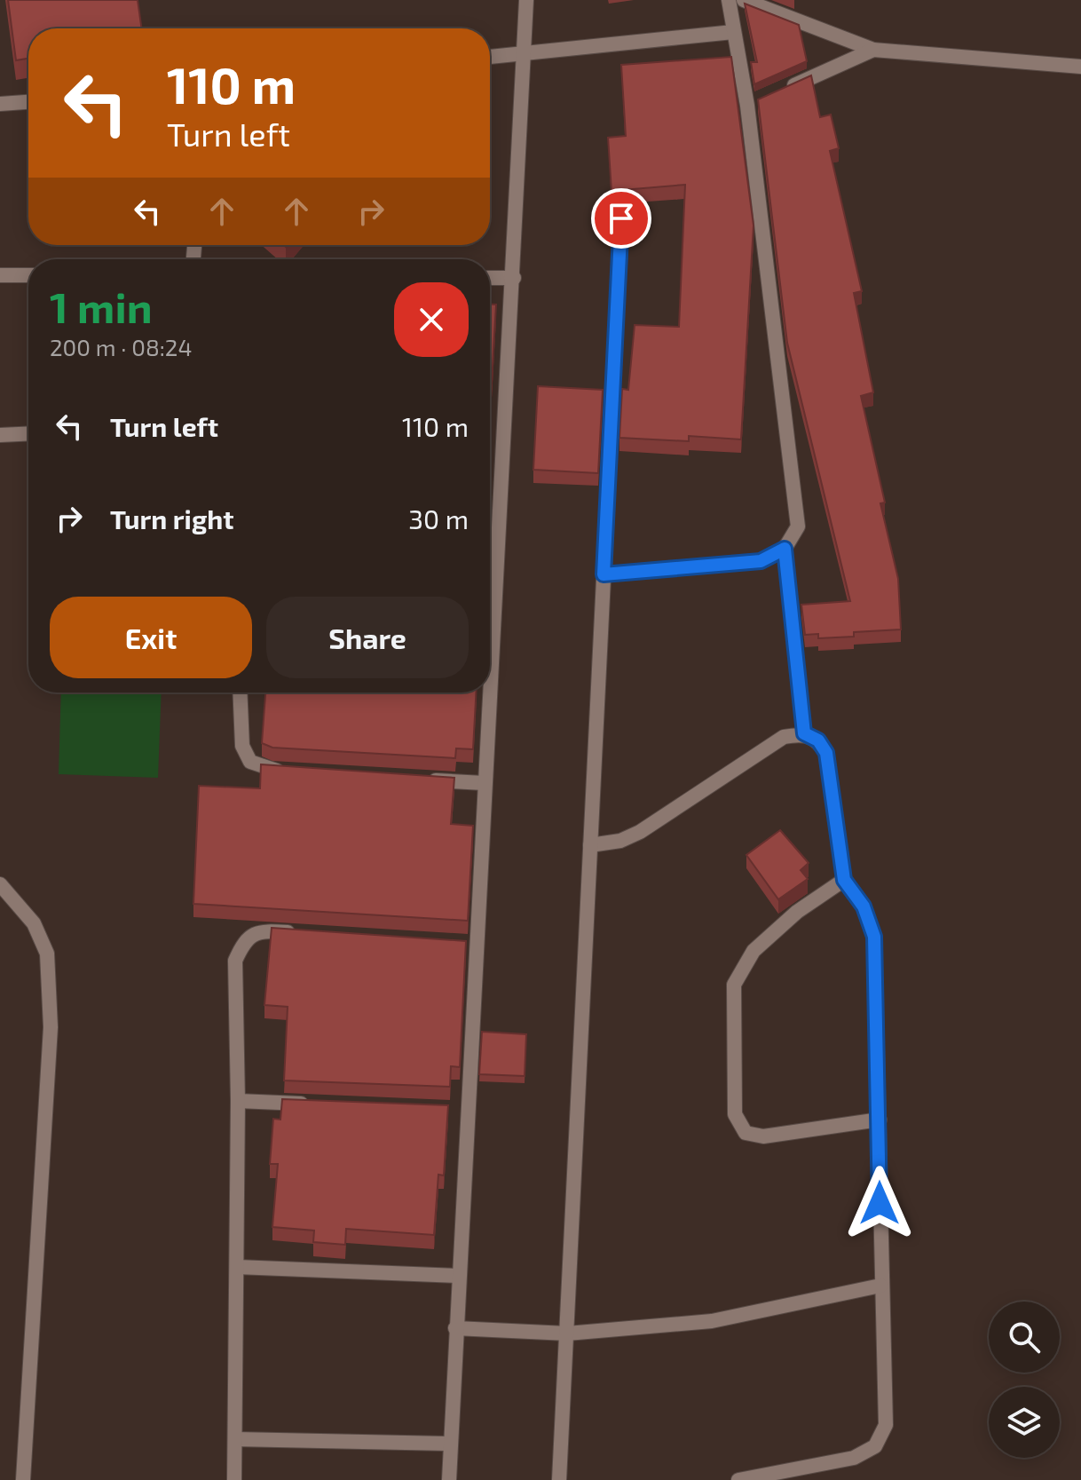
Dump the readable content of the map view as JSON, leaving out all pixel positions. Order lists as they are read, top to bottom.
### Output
{
  "page": {
    "turn": ["110 m", "Turn left"],
    "heading": ["1 min", "200 m · 08:24"],
    "list": [
      {
        "name": "Turn left",
        "value": "110 m"
      },
      {
        "name": "Turn right",
        "value": "30 m"
      }
    ],
    "buttons": ["Exit", "Share"]
  }
}
